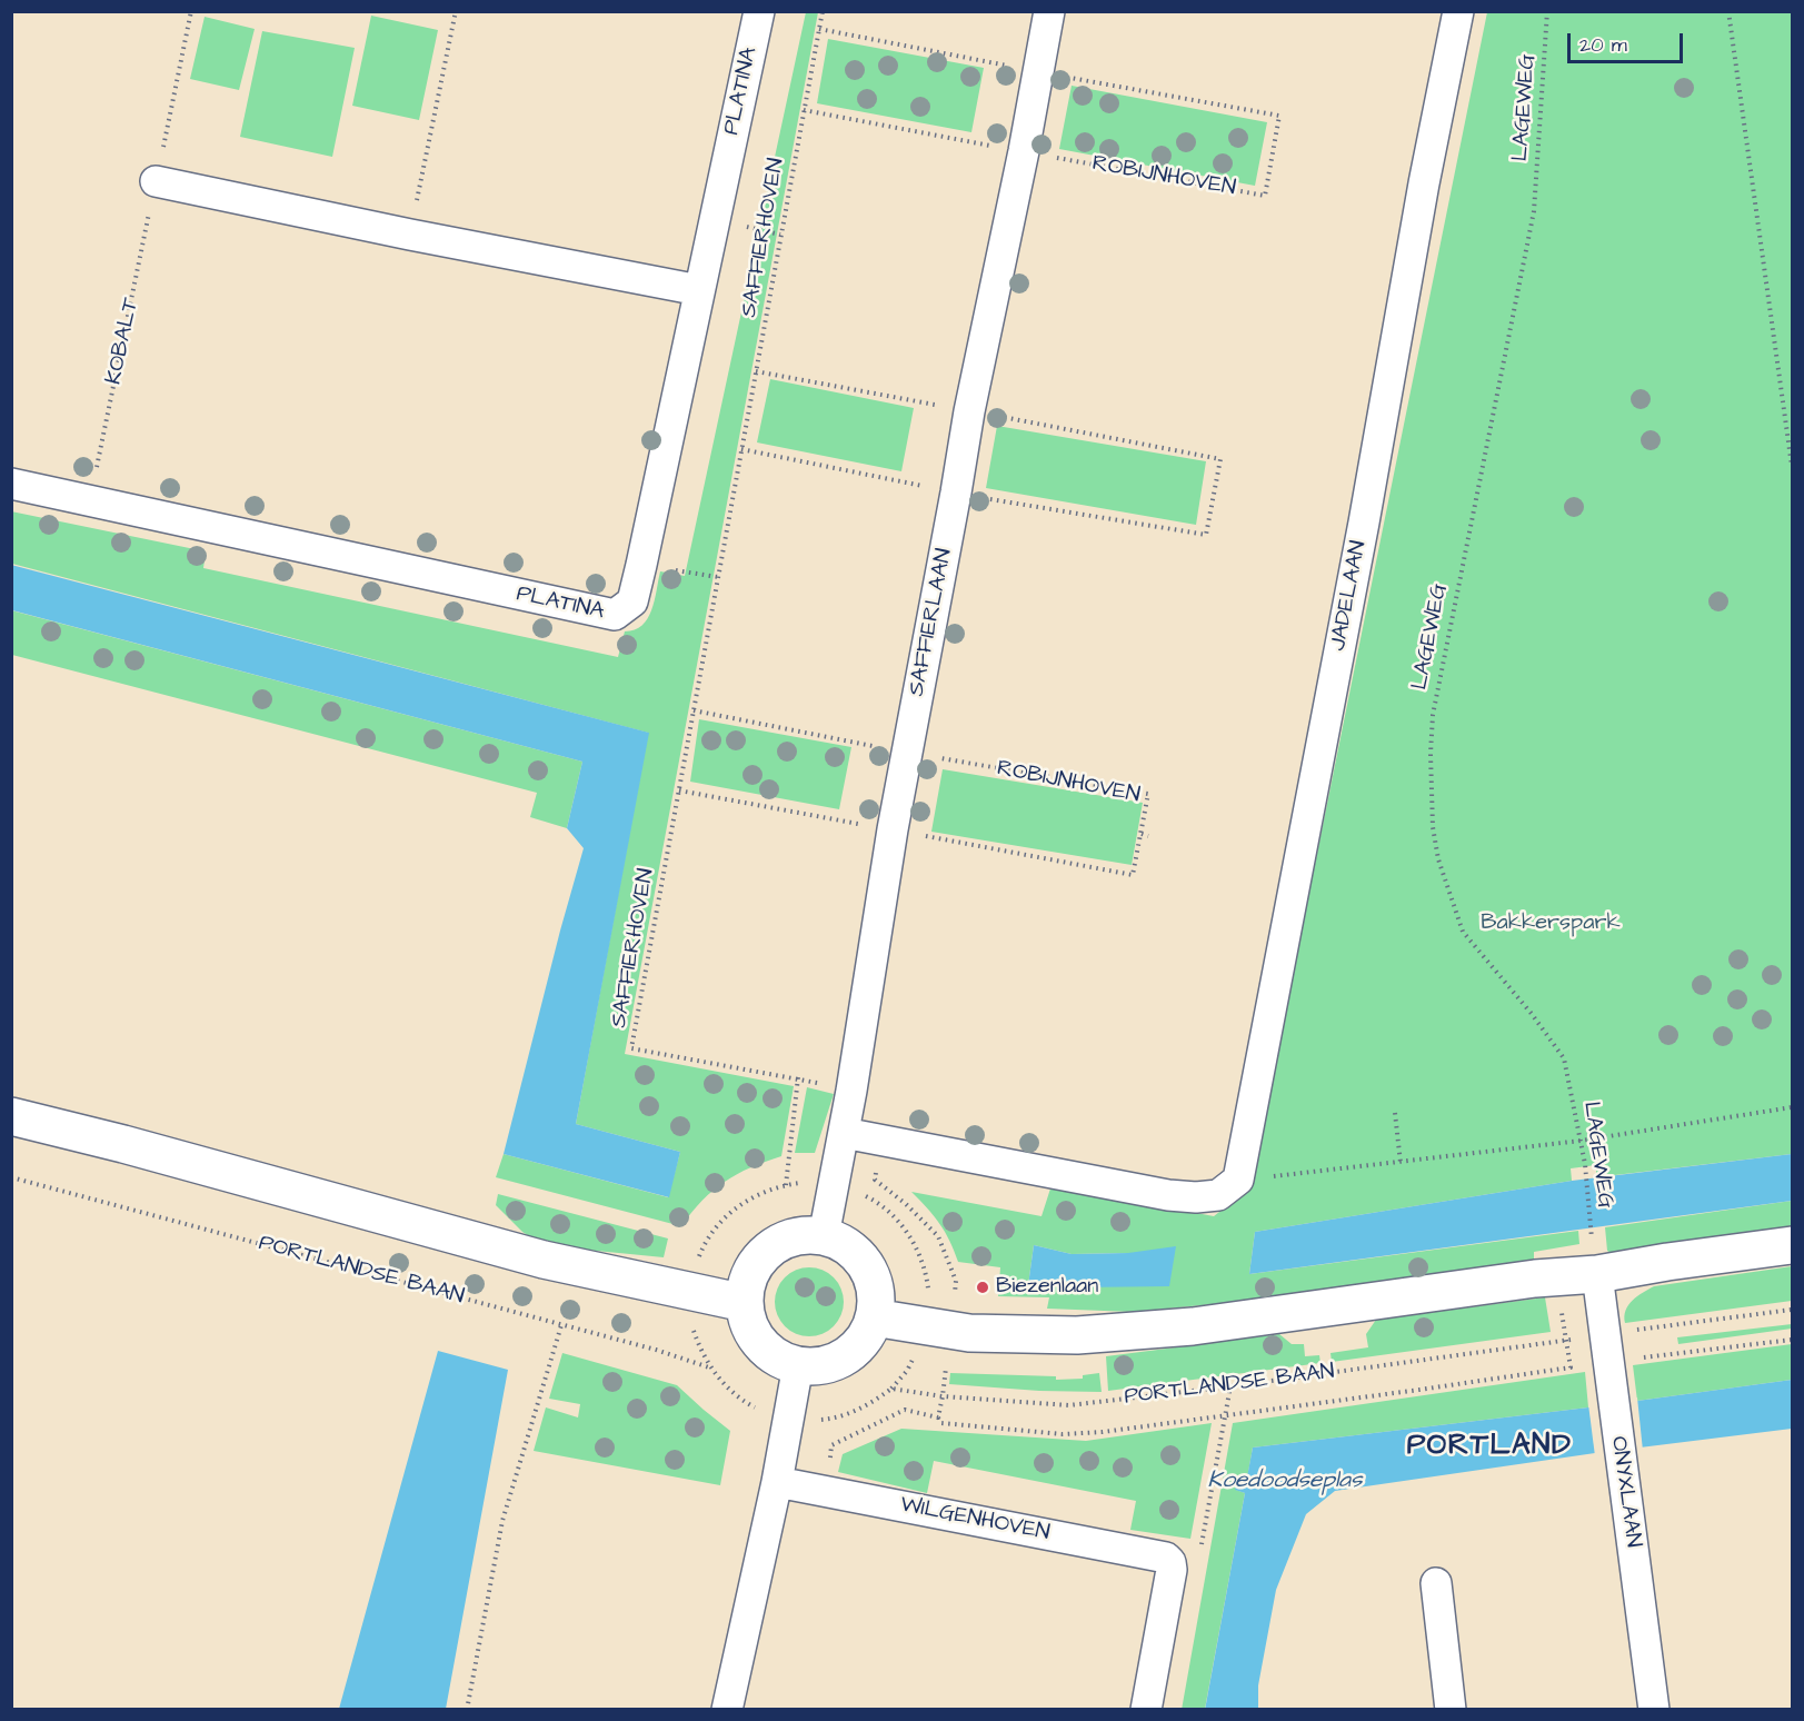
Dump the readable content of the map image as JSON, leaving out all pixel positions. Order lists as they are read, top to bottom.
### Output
{
  "streets": {
    "street": [
      "PLATINA",
      "JADELAAN",
      "SAFFIERLAAN",
      "ONYXLAAN",
      "WILGENHOVEN"
    ],
    "path": [
      "LAGEWEG",
      "ROBIJNHOVEN",
      "SAFFIERHOVEN",
      "KOBALT",
      "PORTLANDSE BAAN"
    ]
  },
  "crossings": [
    ["PLATINA", "KOBALT"],
    ["ROBIJNHOVEN", "SAFFIERLAAN"],
    ["SAFFIERHOVEN", "SAFFIERLAAN"],
    ["PORTLANDSE BAAN", "ONYXLAAN"]
  ],
  "districts": ["PORTLAND"],
  "water": ["Koedoodseplas"],
  "parks": ["Bakkerspark"],
  "places": ["Biezenlaan"],
  "scale_bar": "20 m"
}
